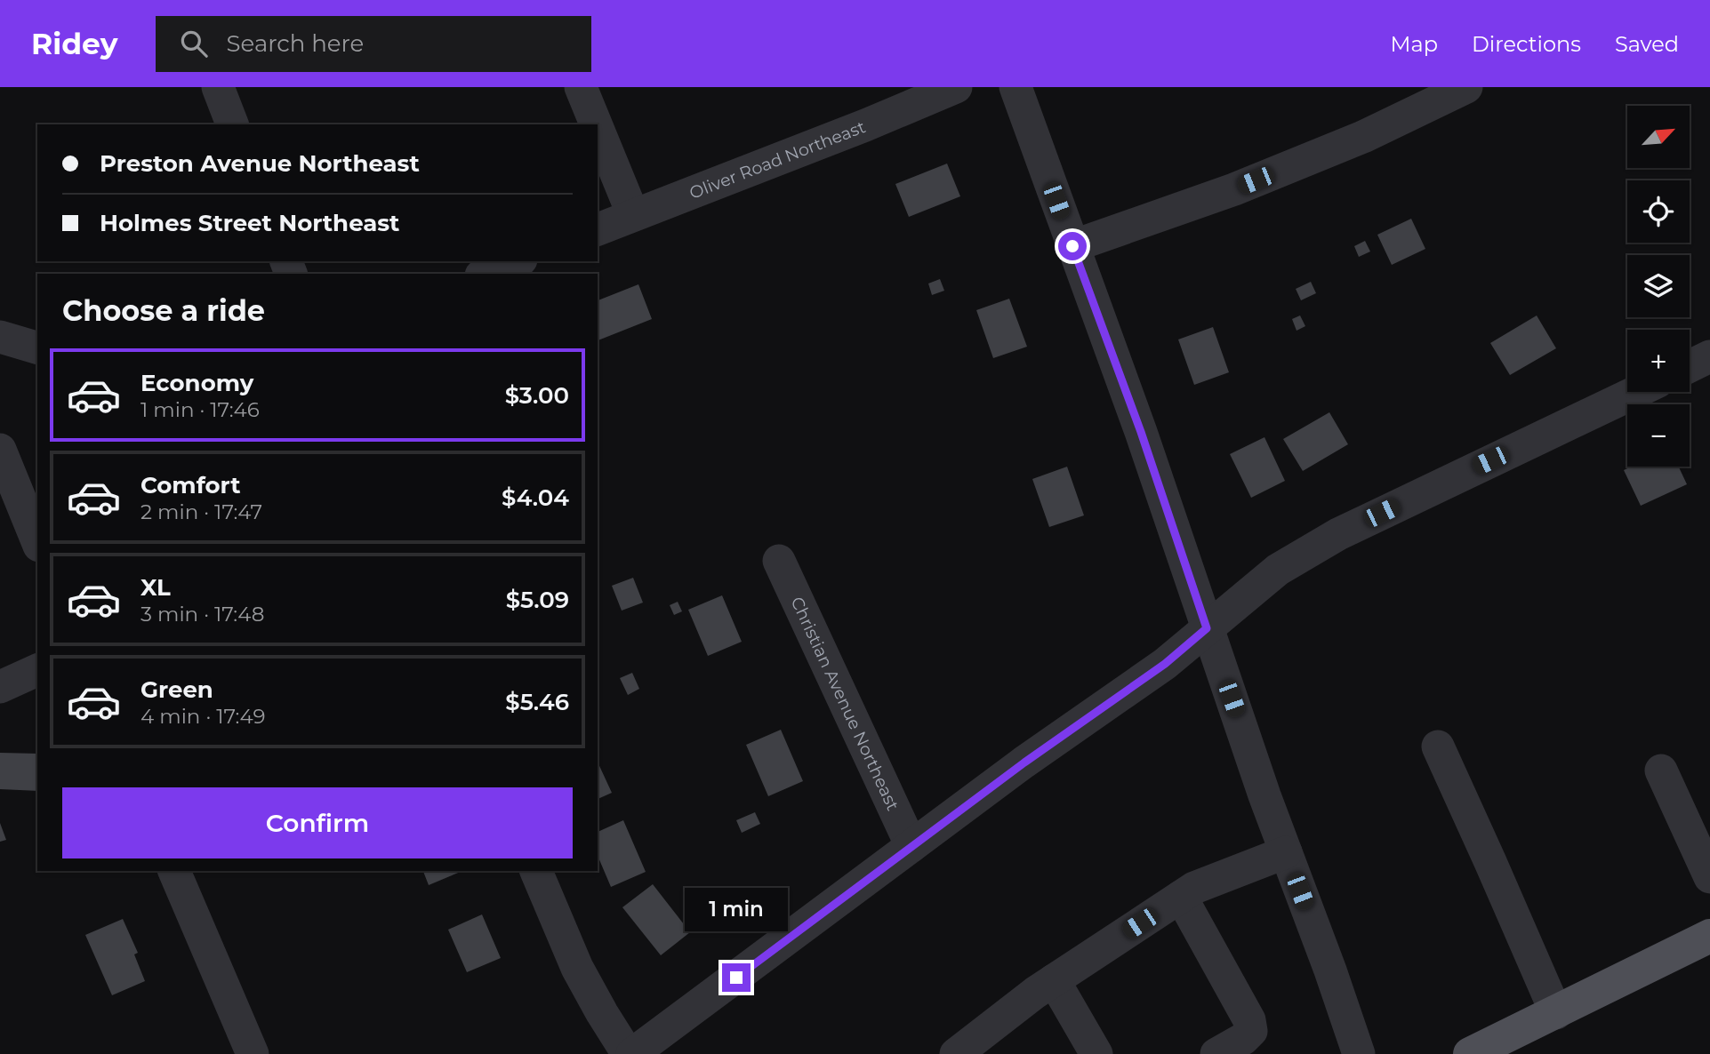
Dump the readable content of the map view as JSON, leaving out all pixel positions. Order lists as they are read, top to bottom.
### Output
{
  "streets": {
    "street": ["Oliver Road Northeast", "Christian Avenue Northeast"]
  },
  "north": "top right",
  "page": {
    "header": "Ridey",
    "search": "Search here",
    "nav": ["Map", "Directions", "Saved"],
    "map_buttons": ["+", "−"],
    "banner": ["Preston Avenue Northeast", "Holmes Street Northeast"],
    "heading": "Choose a ride",
    "list": [
      {
        "name": "Economy",
        "note": "1 min · 17:46",
        "value": "$3.00"
      },
      {
        "name": "Comfort",
        "note": "2 min · 17:47",
        "value": "$4.04"
      },
      {
        "name": "XL",
        "note": "3 min · 17:48",
        "value": "$5.09"
      },
      {
        "name": "Green",
        "note": "4 min · 17:49",
        "value": "$5.46"
      }
    ],
    "buttons": "Confirm",
    "bubble": "1 min"
  }
}
